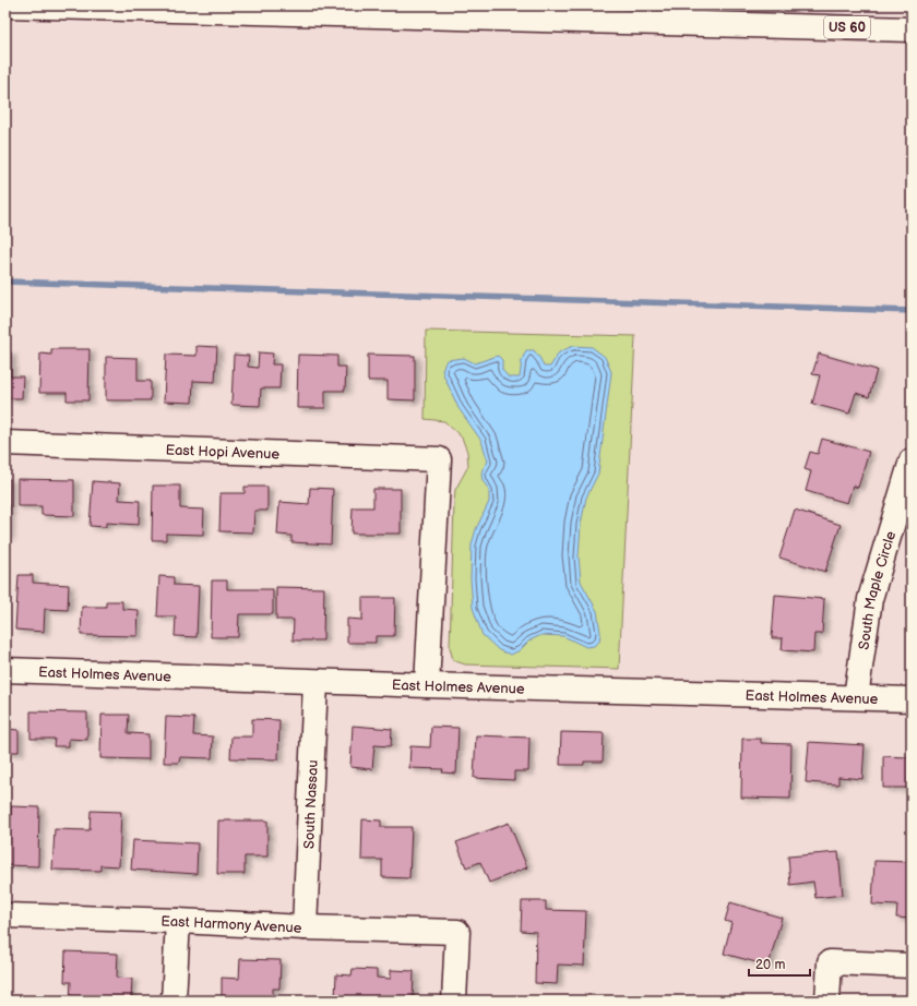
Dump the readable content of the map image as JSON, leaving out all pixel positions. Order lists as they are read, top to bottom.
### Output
{
  "streets": {
    "main road": [
      "US 60",
      "East Hopi Avenue",
      "South Maple Circle",
      "East Holmes Avenue",
      "South Nassau",
      "East Harmony Avenue"
    ]
  },
  "crossings": [
    ["East Hopi Avenue", "East Holmes Avenue"],
    ["South Maple Circle", "East Holmes Avenue"],
    ["East Holmes Avenue", "South Nassau"],
    ["South Nassau", "East Harmony Avenue"]
  ],
  "scale_bar": "20 m"
}
